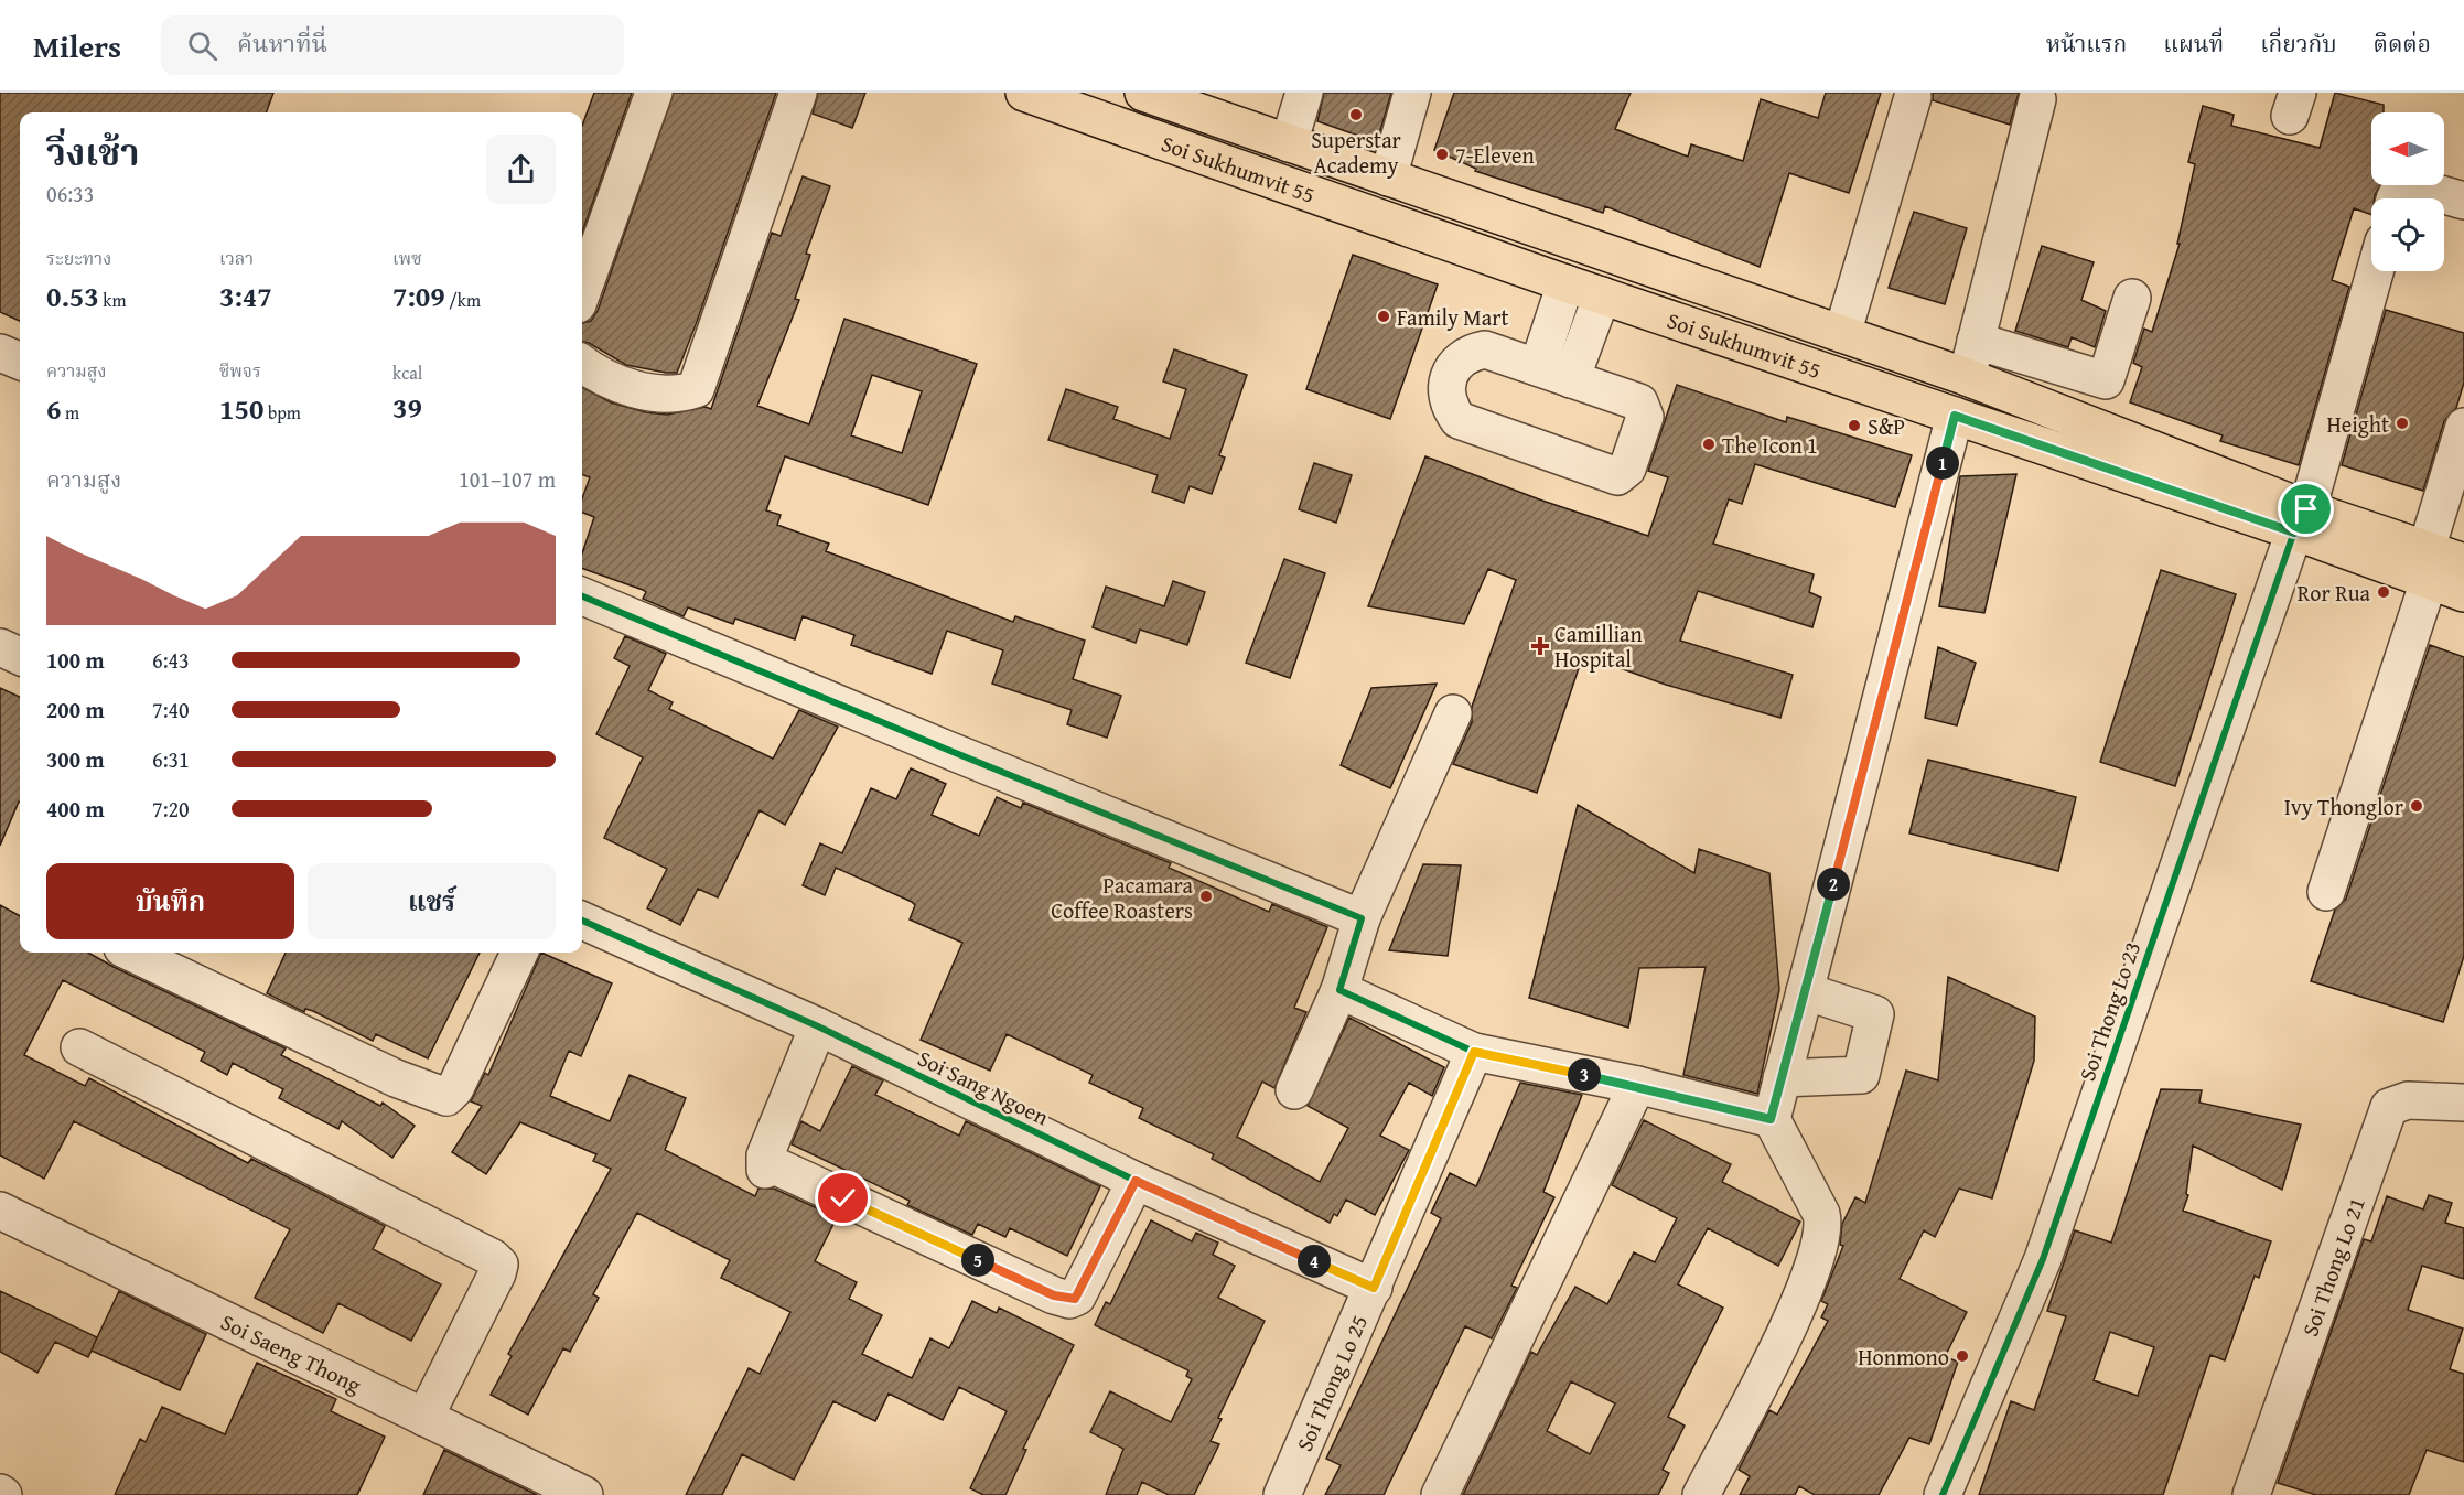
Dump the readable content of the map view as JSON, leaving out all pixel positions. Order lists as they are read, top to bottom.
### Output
{
  "streets": {
    "main road": ["Soi Sukhumvit 55"],
    "street": [
      "Soi Thong Lo 23",
      "Soi Sang Ngoen",
      "Soi Thong Lo 21",
      "Soi Saeng Thong",
      "Soi Thong Lo 25"
    ]
  },
  "crossings": [
    ["Soi Sukhumvit 55", "Soi Thong Lo 23"],
    ["Soi Sang Ngoen", "Soi Thong Lo 25"]
  ],
  "places": {
    "other": [
      "Superstar Academy",
      "7-Eleven",
      "Family Mart",
      "Height",
      "S&P",
      "The Icon 1",
      "Ror Rua",
      "Ivy Thonglor",
      "Pacamara Coffee Roasters",
      "Honmono"
    ],
    "health": ["Camillian Hospital"]
  },
  "north": "left",
  "page": {
    "header": "Milers",
    "search": "ค้นหาที่นี่",
    "nav": [
      "หน้าแรก",
      "แผนที่",
      "เกี่ยวกับ",
      "ติดต่อ"
    ],
    "heading": ["วิ่งเช้า", "06:33"],
    "stats": [
      ["ระยะทาง", "0.53 km"],
      ["เวลา", "3:47"],
      ["เพซ", "7:09 /km"],
      ["ความสูง", "6 m"],
      ["ชีพจร", "150 bpm"],
      ["kcal", "39"]
    ],
    "pins": [
      "1",
      "2",
      "3",
      "5",
      "4"
    ],
    "chart": ["ความสูง", "101–107 m"],
    "list": [
      {
        "name": "100 m",
        "note": "6:43"
      },
      {
        "name": "200 m",
        "note": "7:40"
      },
      {
        "name": "300 m",
        "note": "6:31"
      },
      {
        "name": "400 m",
        "note": "7:20"
      }
    ],
    "buttons": ["บันทึก", "แชร์"]
  }
}
